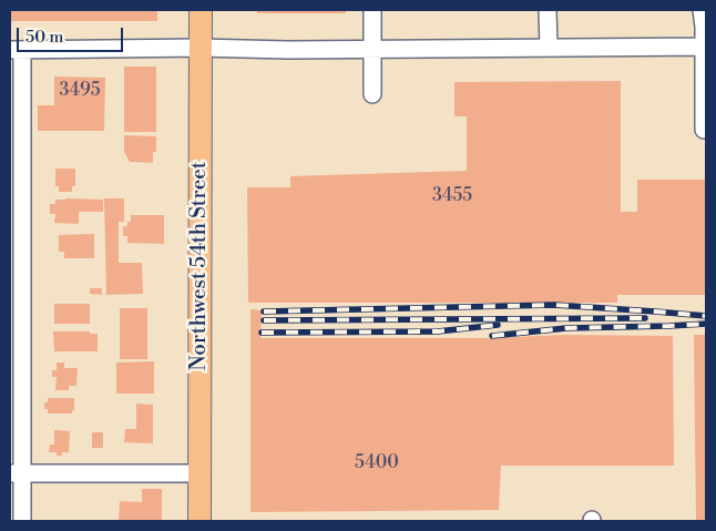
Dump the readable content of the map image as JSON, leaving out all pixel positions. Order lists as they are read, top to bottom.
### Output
{
  "streets": {
    "main road": ["Northwest 54th Street"]
  },
  "house_numbers": ["3495", "3455", "5400"],
  "scale_bar": "50 m"
}
